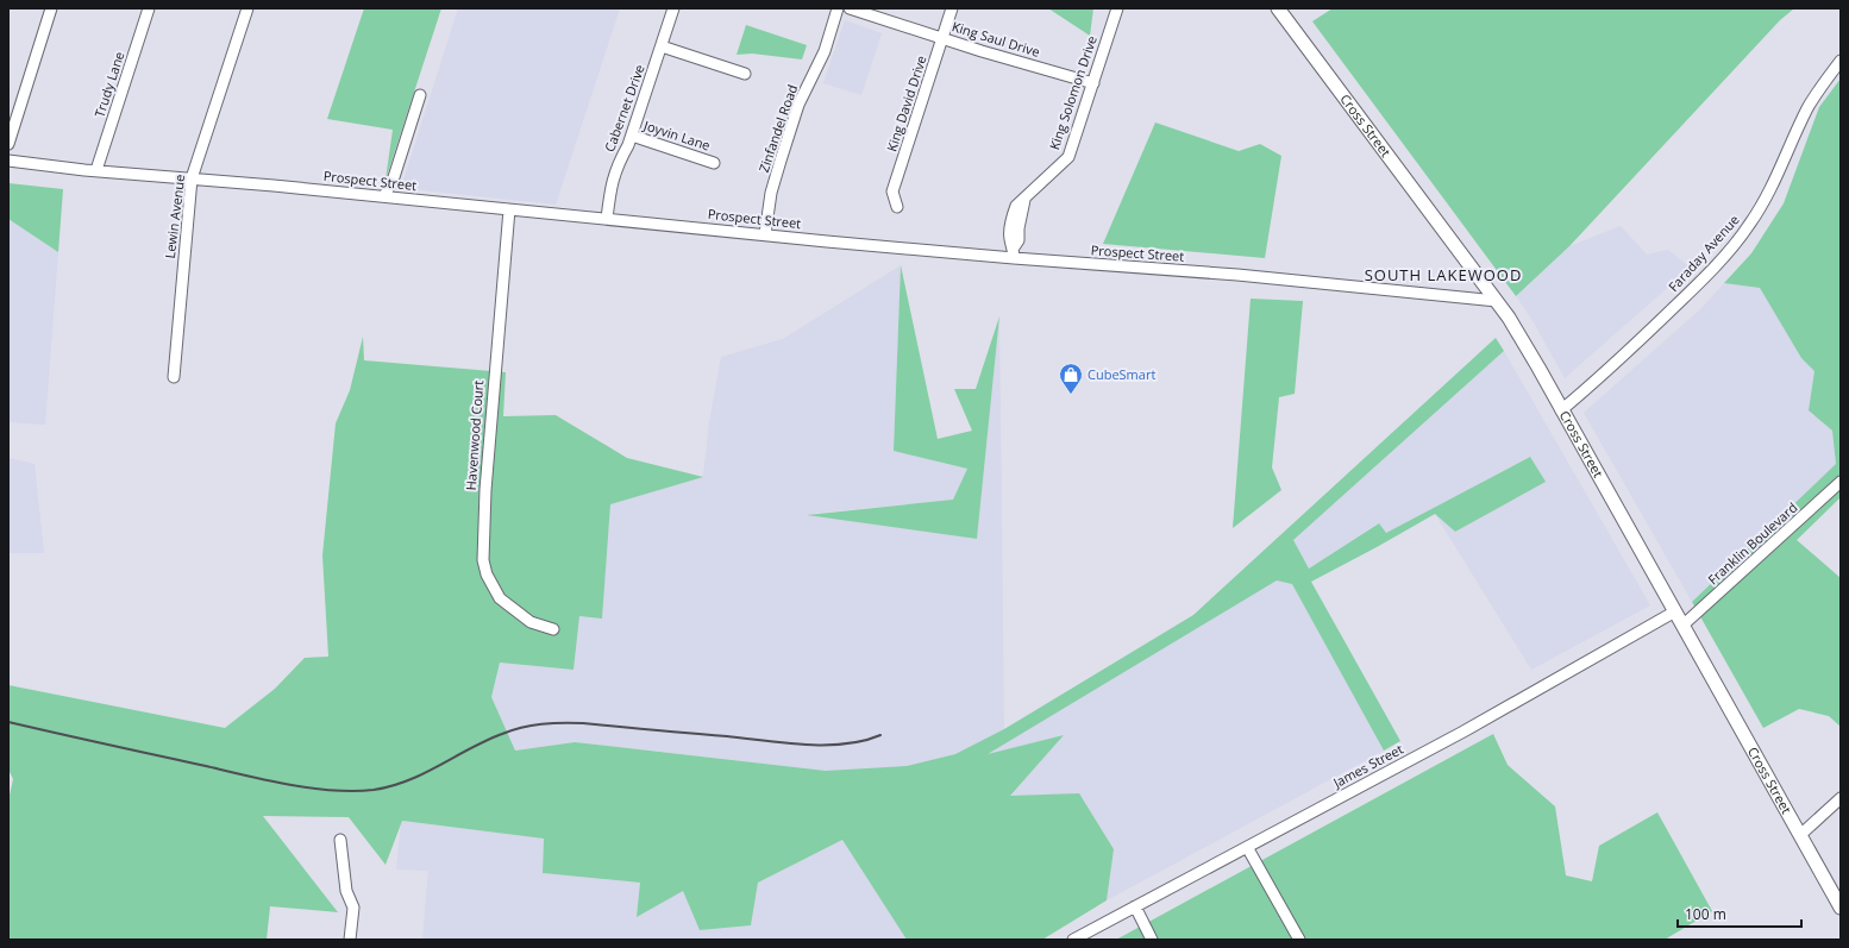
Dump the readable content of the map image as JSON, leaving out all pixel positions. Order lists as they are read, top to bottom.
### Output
{
  "streets": {
    "main road": ["Cross Street"],
    "street": [
      "King Saul Drive",
      "Trudy Lane",
      "King Solomon Drive",
      "King David Drive",
      "Cabernet Drive",
      "Zinfandel Road",
      "Joyvin Lane",
      "Prospect Street",
      "Lewin Avenue",
      "Faraday Avenue",
      "Havenwood Court",
      "Franklin Boulevard",
      "James Street"
    ]
  },
  "crossings": [
    ["King Saul Drive", "King Solomon Drive"],
    ["King Saul Drive", "King David Drive"],
    ["Trudy Lane", "Prospect Street"],
    ["King Solomon Drive", "Prospect Street"],
    ["Cabernet Drive", "Joyvin Lane"],
    ["Cabernet Drive", "Prospect Street"],
    ["Cross Street", "Prospect Street"],
    ["Cross Street", "Faraday Avenue"],
    ["Cross Street", "Franklin Boulevard"],
    ["Cross Street", "James Street"],
    ["Zinfandel Road", "Prospect Street"],
    ["Prospect Street", "Lewin Avenue"],
    ["Prospect Street", "Havenwood Court"]
  ],
  "districts": ["SOUTH LAKEWOOD"],
  "places": {
    "shop": ["CubeSmart"]
  },
  "scale_bar": "100 m"
}
